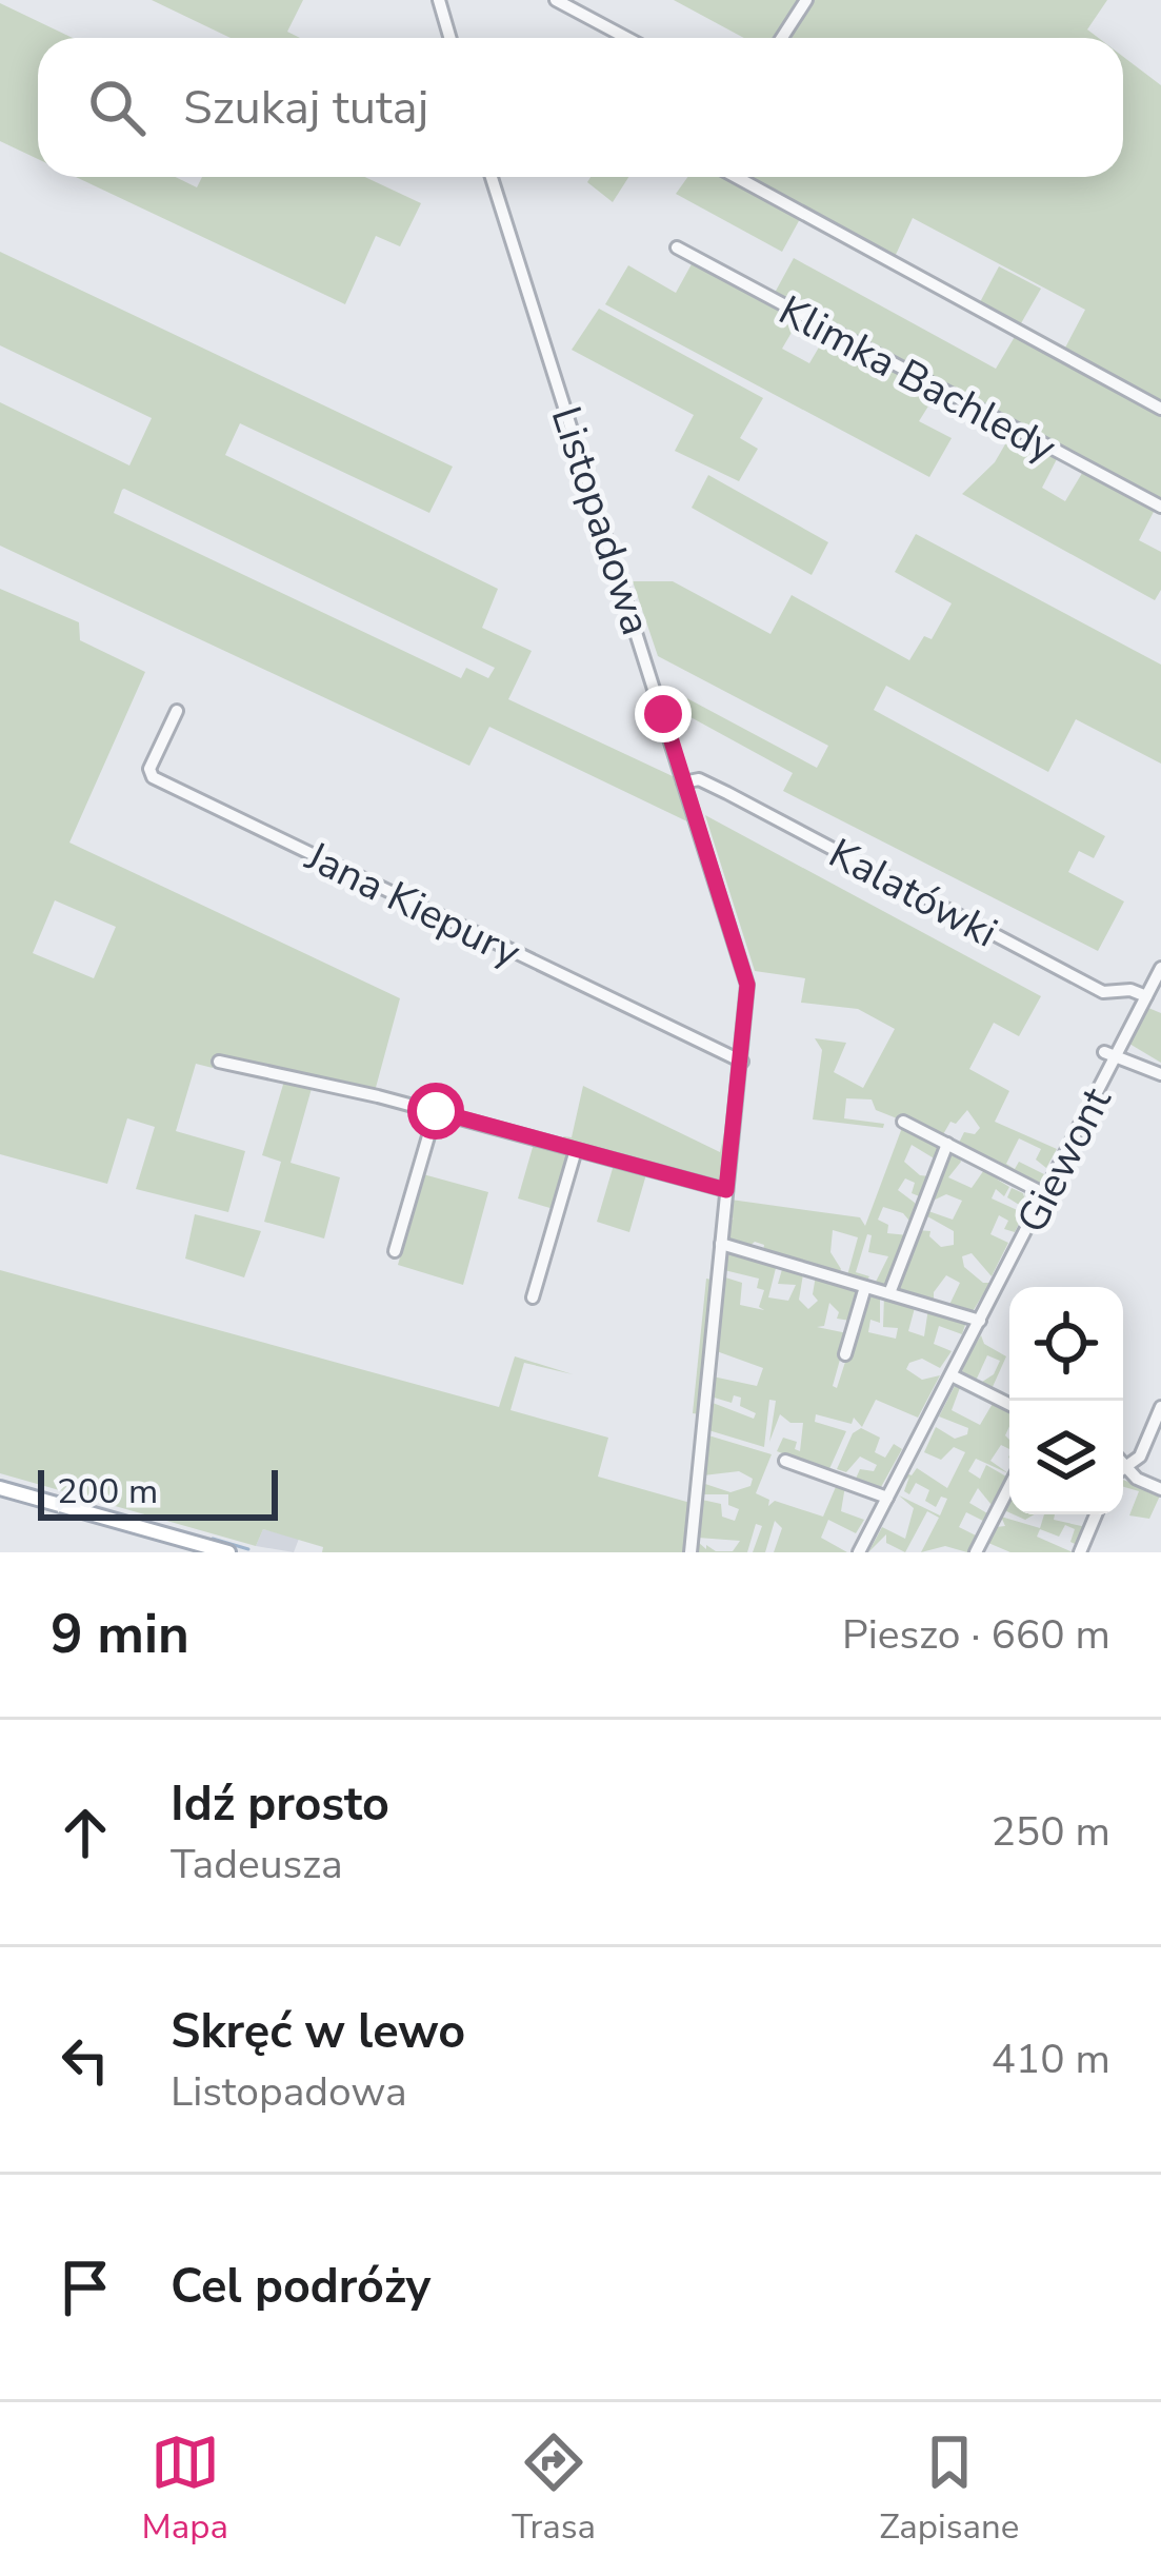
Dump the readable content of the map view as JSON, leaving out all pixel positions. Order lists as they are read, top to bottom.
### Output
{
  "streets": {
    "street": [
      "Klimka Bachledy",
      "Listopadowa",
      "Kalatówki",
      "Jana Kiepury",
      "Giewont"
    ]
  },
  "crossings": [
    ["Listopadowa", "Kalatówki"],
    ["Listopadowa", "Jana Kiepury"],
    ["Kalatówki", "Giewont"]
  ],
  "scale_bar": "200 m",
  "page": {
    "search": "Szukaj tutaj",
    "scale": "200 m",
    "heading": ["9 min", "Pieszo · 660 m"],
    "list": [
      ["Idź prosto", "Tadeusza", "250 m"],
      ["Skręć w lewo", "Listopadowa", "410 m"],
      "Cel podróży"
    ],
    "nav": ["Mapa", "Trasa", "Zapisane"]
  }
}
